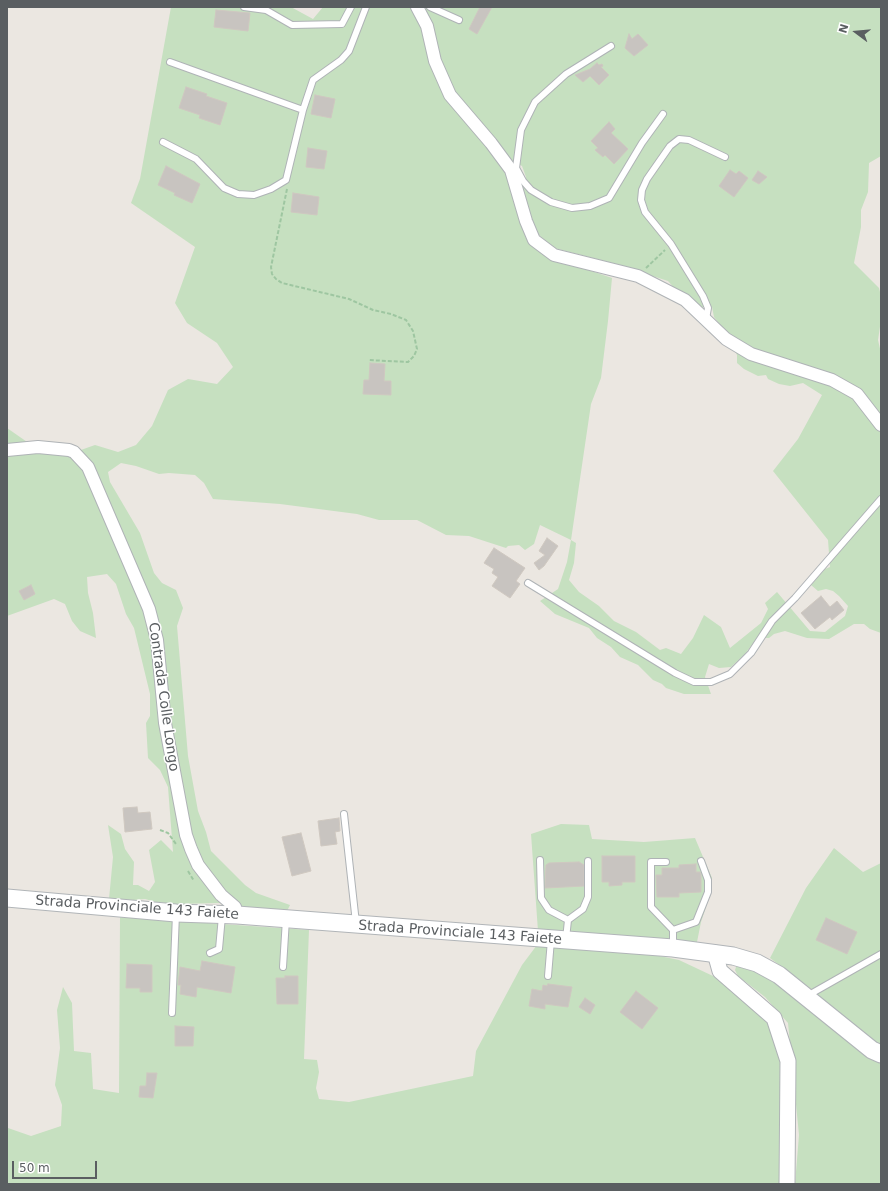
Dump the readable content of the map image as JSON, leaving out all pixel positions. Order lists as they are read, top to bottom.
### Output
{
  "streets": {
    "main road": ["Strada Provinciale 143 Faiete"],
    "street": ["Contrada Colle Longo"]
  },
  "crossings": [
    ["Contrada Colle Longo", "Strada Provinciale 143 Faiete"]
  ],
  "scale_bar": "50 m",
  "north": "left"
}
